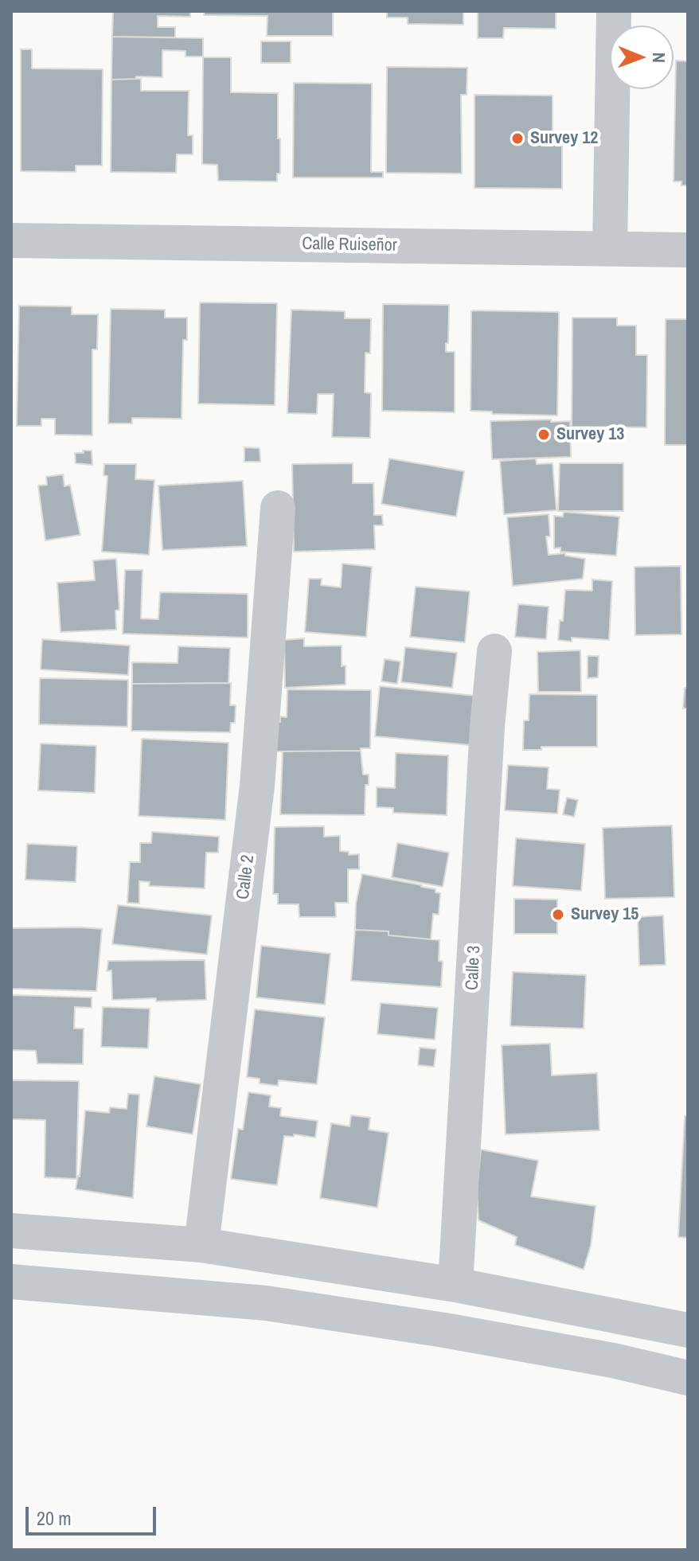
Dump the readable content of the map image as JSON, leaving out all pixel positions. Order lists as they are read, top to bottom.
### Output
{
  "streets": {
    "street": ["Calle Ruiseñor", "Calle 2", "Calle 3"]
  },
  "places": ["Survey 12", "Survey 13", "Survey 15"],
  "scale_bar": "20 m",
  "north": "right"
}
